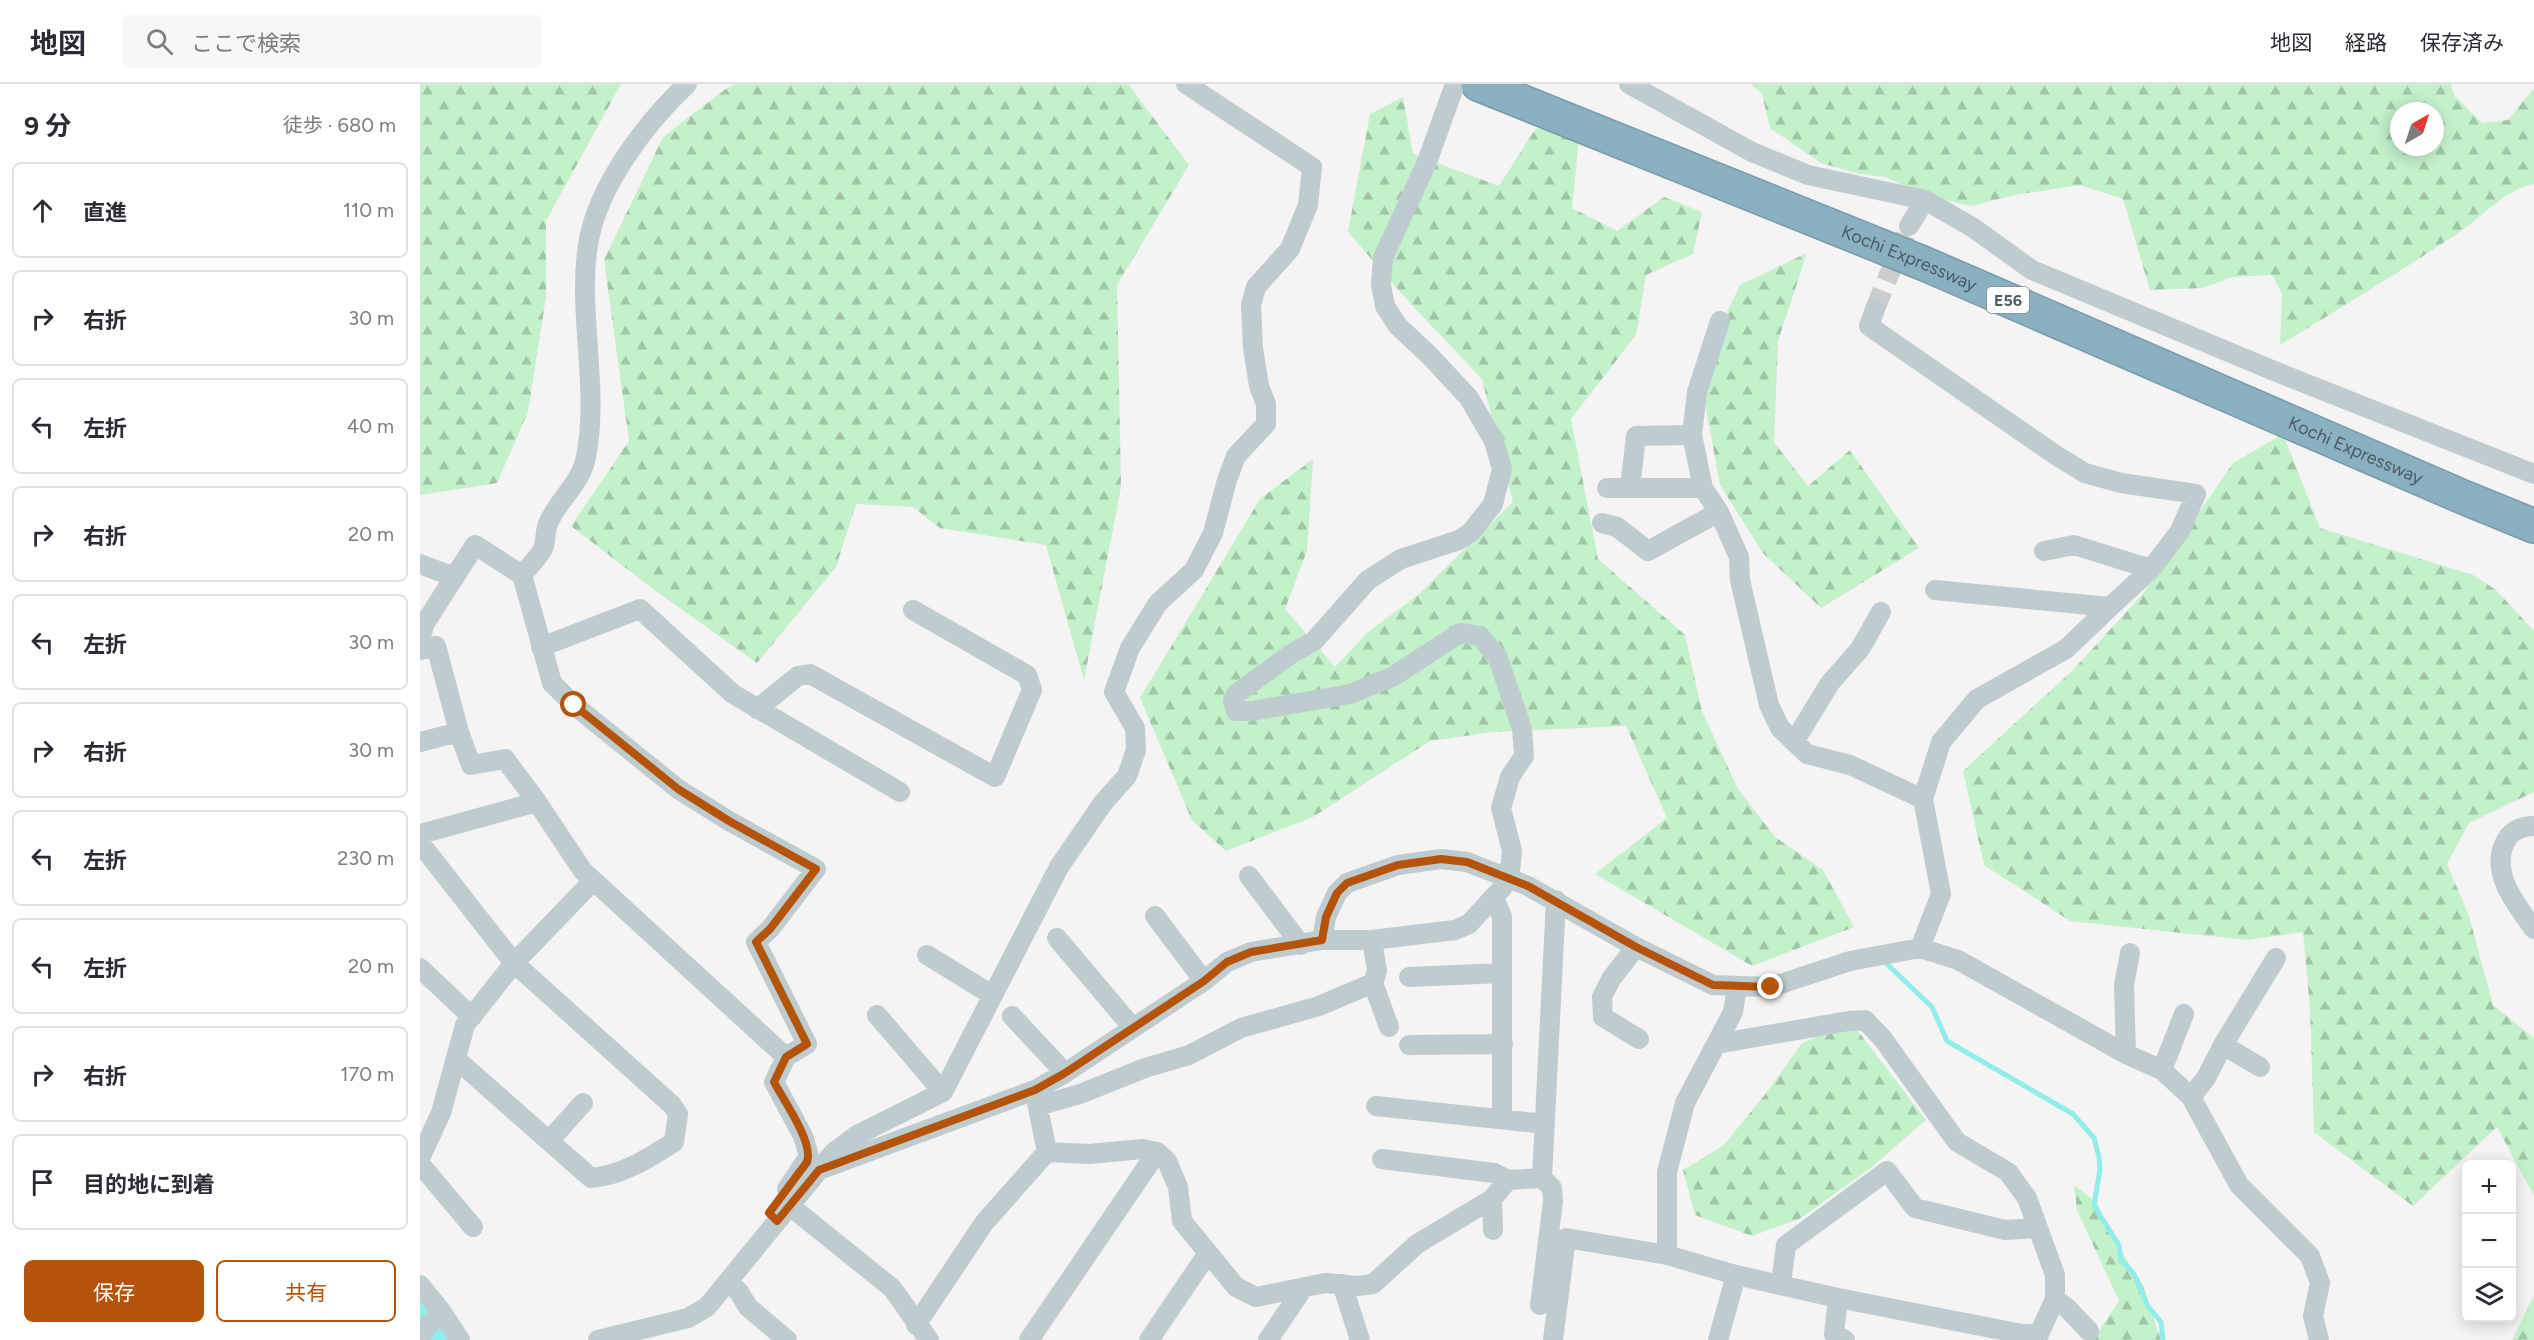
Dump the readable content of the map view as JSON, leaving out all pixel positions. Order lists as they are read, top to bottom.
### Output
{
  "streets": {
    "highway": ["Kochi Expressway", "E56"]
  },
  "north": "top right",
  "page": {
    "header": "地図",
    "search": "ここで検索",
    "nav": ["地図", "経路", "保存済み"],
    "heading": ["9 分", "徒歩 · 680 m"],
    "list": [
      ["直進", "110 m"],
      ["右折", "30 m"],
      ["左折", "40 m"],
      ["右折", "20 m"],
      ["左折", "30 m"],
      ["右折", "30 m"],
      ["左折", "230 m"],
      ["左折", "20 m"],
      ["右折", "170 m"],
      "目的地に到着"
    ],
    "map_buttons": ["+", "−"],
    "buttons": ["保存", "共有"]
  }
}
